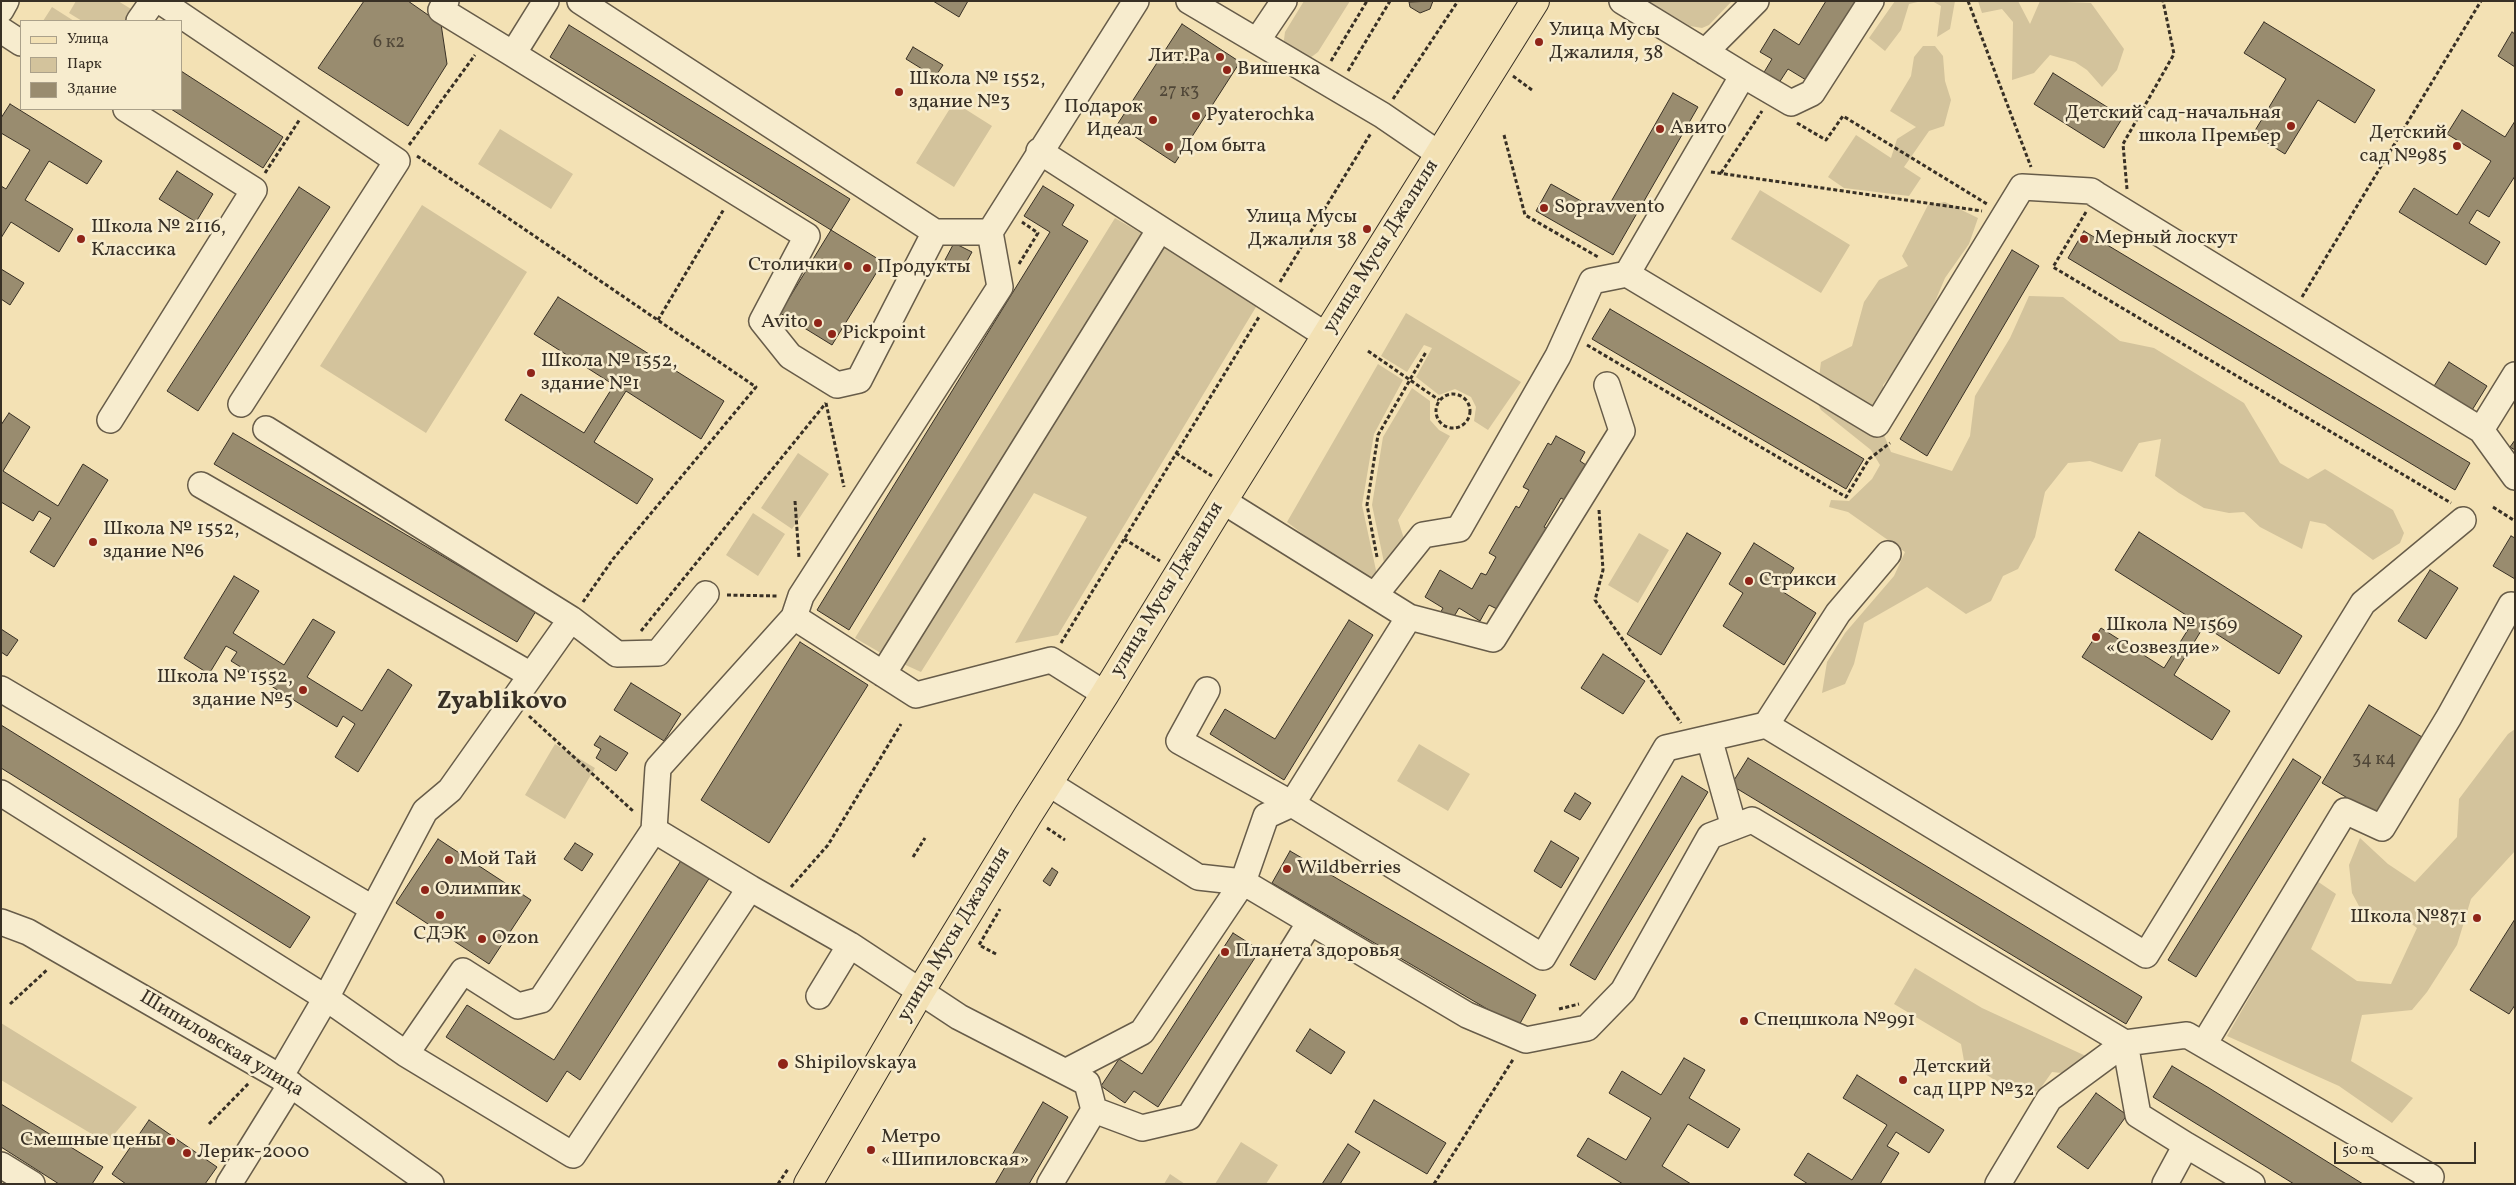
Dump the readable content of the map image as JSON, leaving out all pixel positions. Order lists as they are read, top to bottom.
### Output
{
  "streets": {
    "main road": ["улица Мусы Джалиля"],
    "street": ["Шипиловская улица"]
  },
  "districts": ["Zyablikovo"],
  "places": [
    "Улица Мусы Джалиля, 38",
    "Лит.Ра",
    "Вишенка",
    "Школа № 1552, здание №3",
    "Pyaterochka",
    "Подарок Идеал",
    "Детский сад-начальная школа Премьер",
    "Авито",
    "Детский сад №985",
    "Дом быта",
    "Sopravvento",
    "Улица Мусы Джалиля 38",
    "Школа № 2116, Классика",
    "Мерный лоскут",
    "Столички",
    "Продукты",
    "Avito",
    "Pickpoint",
    "Школа № 1552, здание №1",
    "Школа № 1552, здание №6",
    "Стрикси",
    "Школа № 1569 «Созвездие»",
    "Школа № 1552, здание №5",
    "Мой Тай",
    "Wildberries",
    "Олимпик",
    "СДЭК",
    "Школа №871",
    "Ozon",
    "Планета здоровья",
    "Спецшкола №991",
    "Shipilovskaya",
    "Детский сад ЦРР №32",
    "Смешные цены",
    "Метро «Шипиловская»",
    "Лерик-2000"
  ],
  "house_numbers": ["6 к2", "27 к3", "34 к4"],
  "legend": ["Улица", "Парк", "Здание"],
  "scale_bar": "50 m"
}
